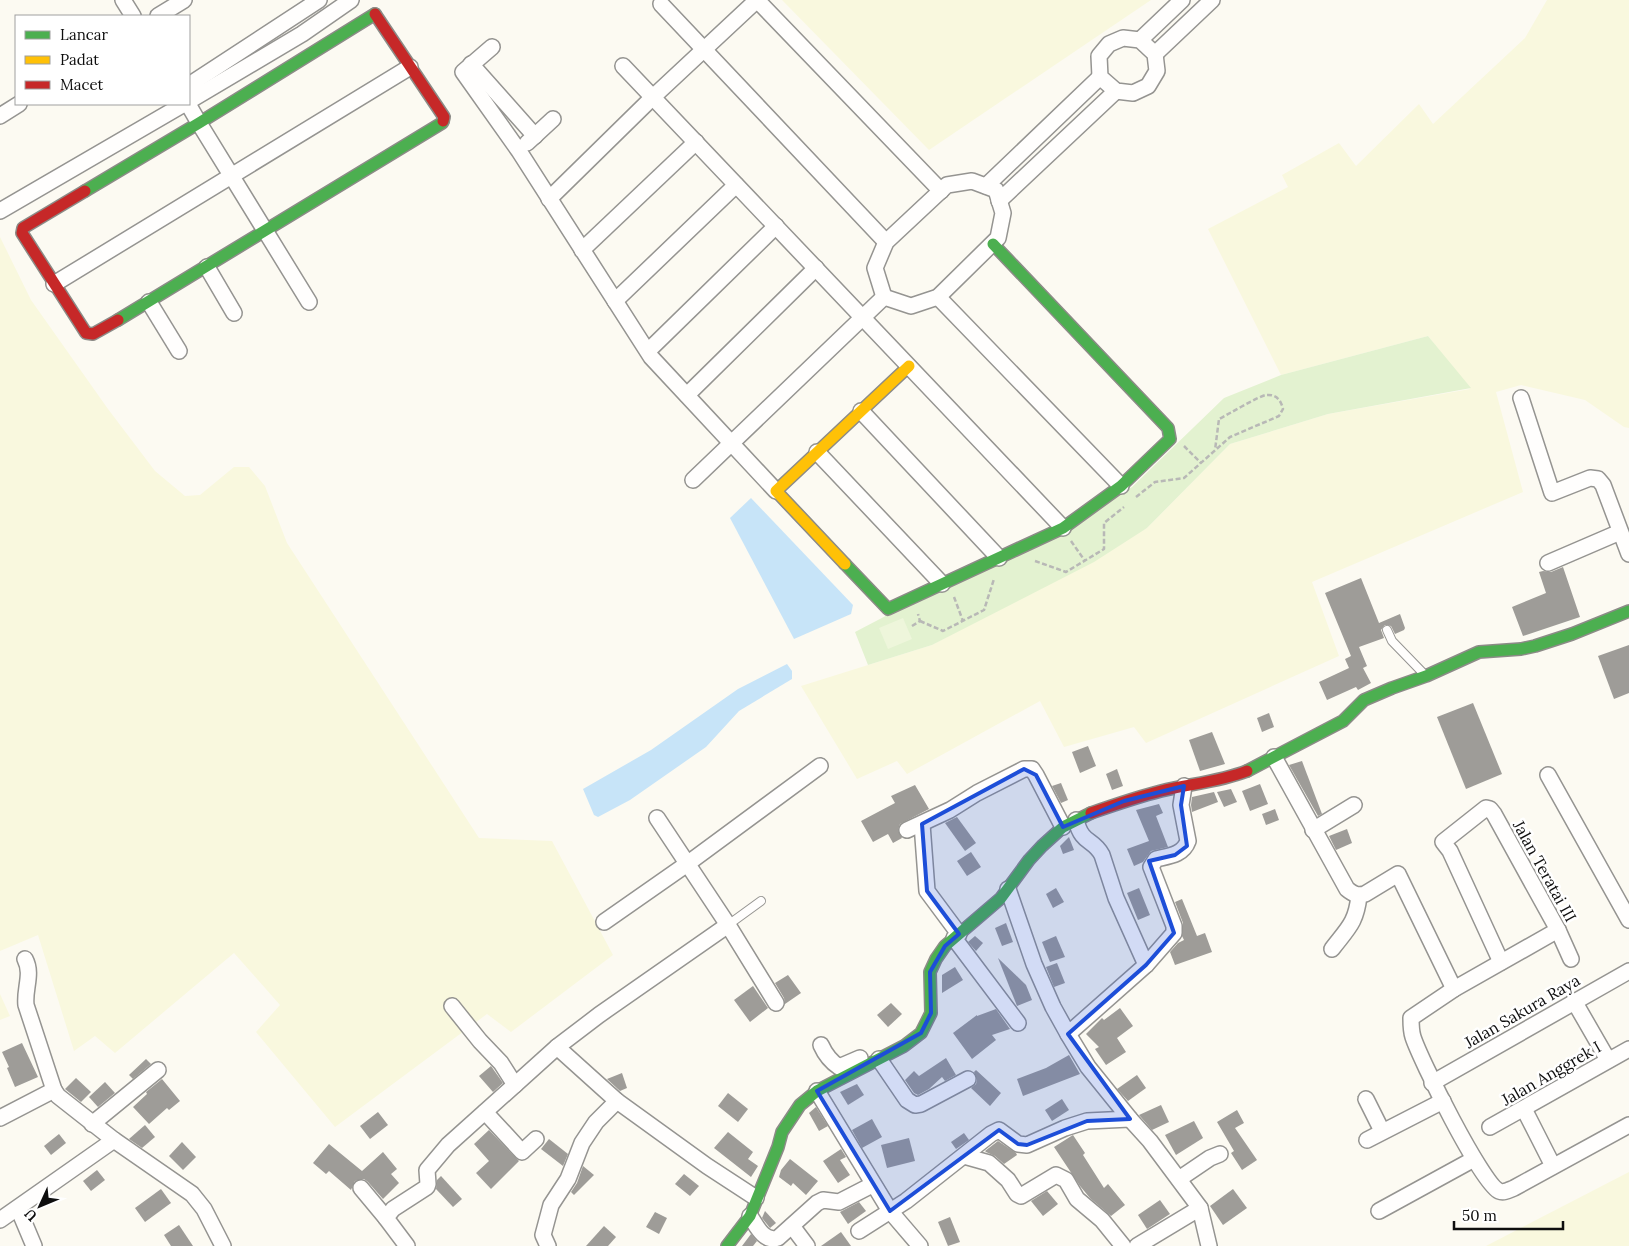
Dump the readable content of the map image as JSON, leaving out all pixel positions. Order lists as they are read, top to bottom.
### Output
{
  "streets": {
    "street": ["Jalan Teratai III", "Jalan Sakura Raya", "Jalan Anggrek I"]
  },
  "legend": ["Lancar", "Padat", "Macet"],
  "scale_bar": "50 m",
  "north": "bottom left"
}
